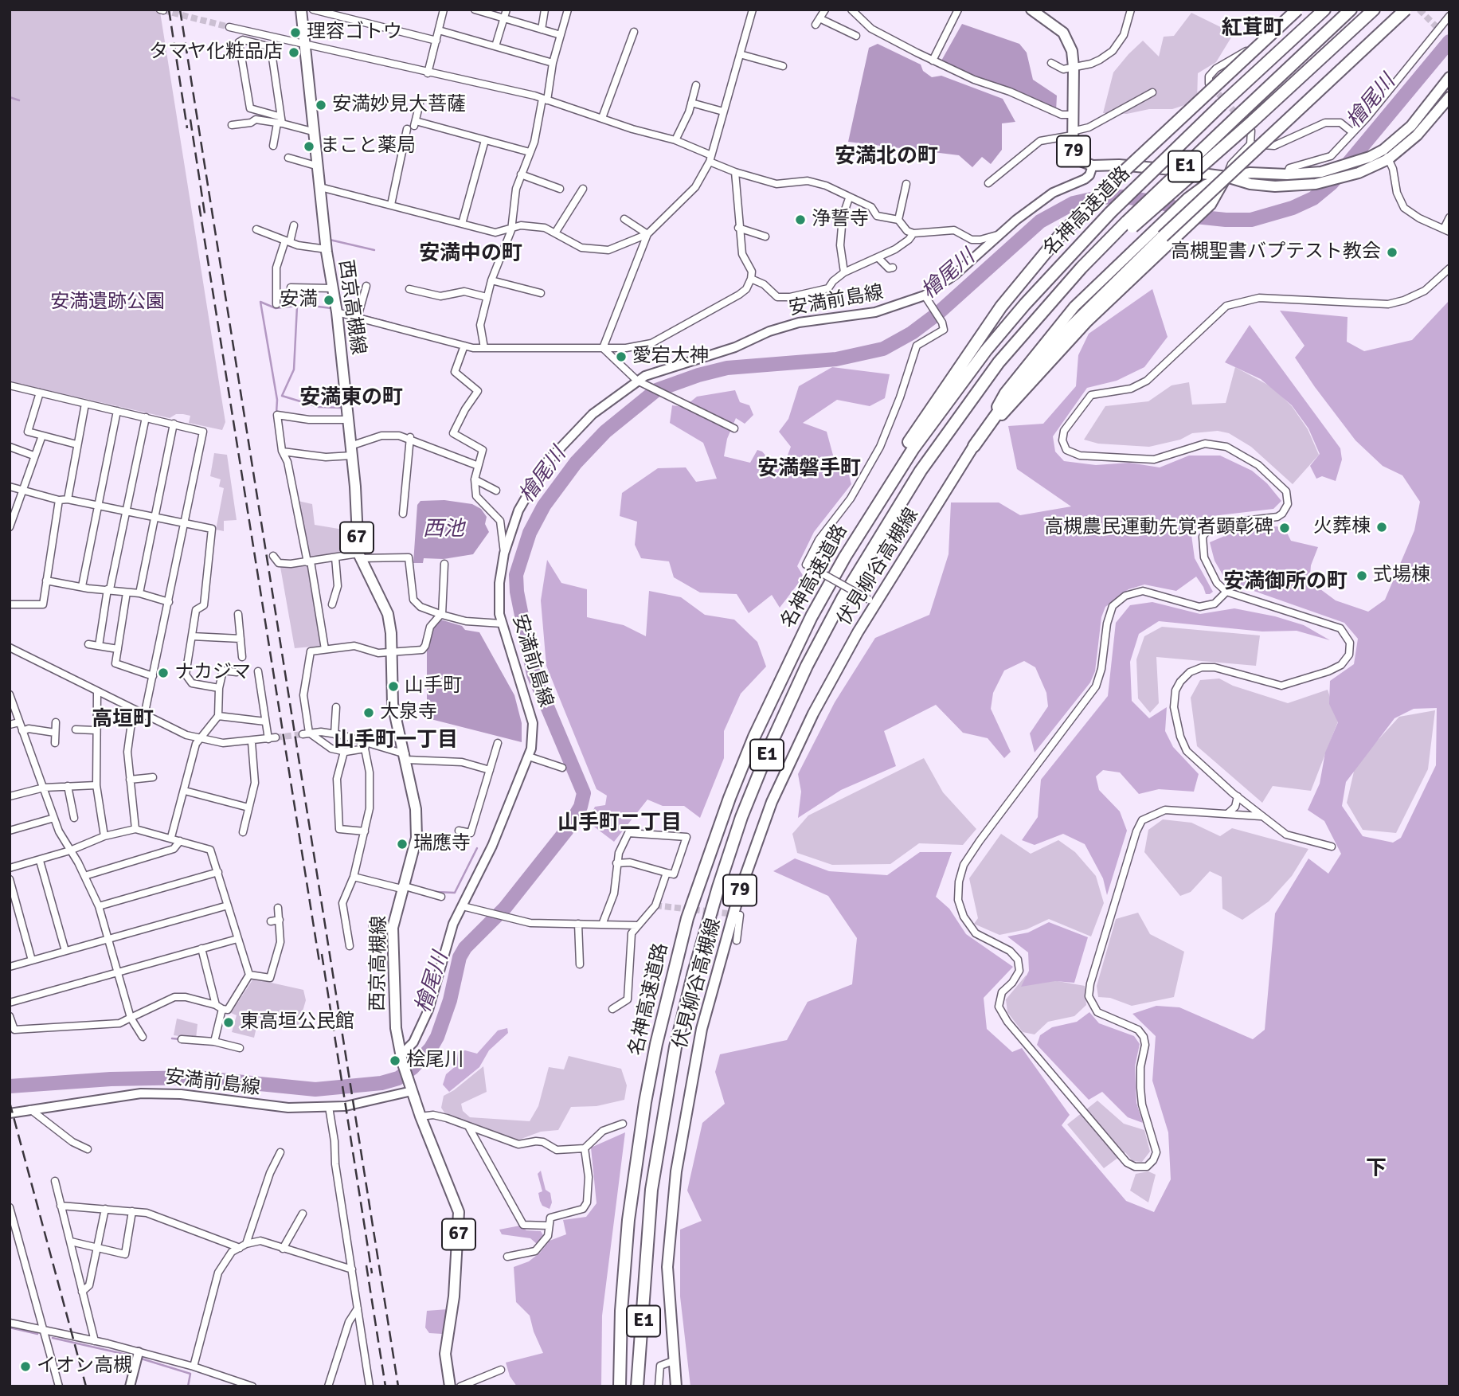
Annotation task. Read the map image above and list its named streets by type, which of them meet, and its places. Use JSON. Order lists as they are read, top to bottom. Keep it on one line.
{"streets":{"highway":["E1","名神高速道路"],"main road":["79","安満前島線","西京高槻線","67","伏見柳谷高槻線"]},"crossings":[["79","安満前島線"],["79","伏見柳谷高槻線"],["安満前島線","西京高槻線"],["安満前島線","伏見柳谷高槻線"]],"districts":["紅茸町","安満北の町","安満中の町","安満東の町","安満磐手町","安満御所の町","高垣町","山手町一丁目","山手町二丁目","下"],"water":["檜尾川","西池"],"parks":["安満遺跡公園"],"places":["理容ゴトウ","タマヤ化粧品店","安満妙見大菩薩","まこと薬局","浄誓寺","高槻聖書バプテスト教会","安満","愛宕大神","火葬棟","高槻農民運動先覚者顕彰碑","式場棟","ナカジマ","山手町","大泉寺","瑞應寺","東高垣公民館","桧尾川","イオン高槻"]}
